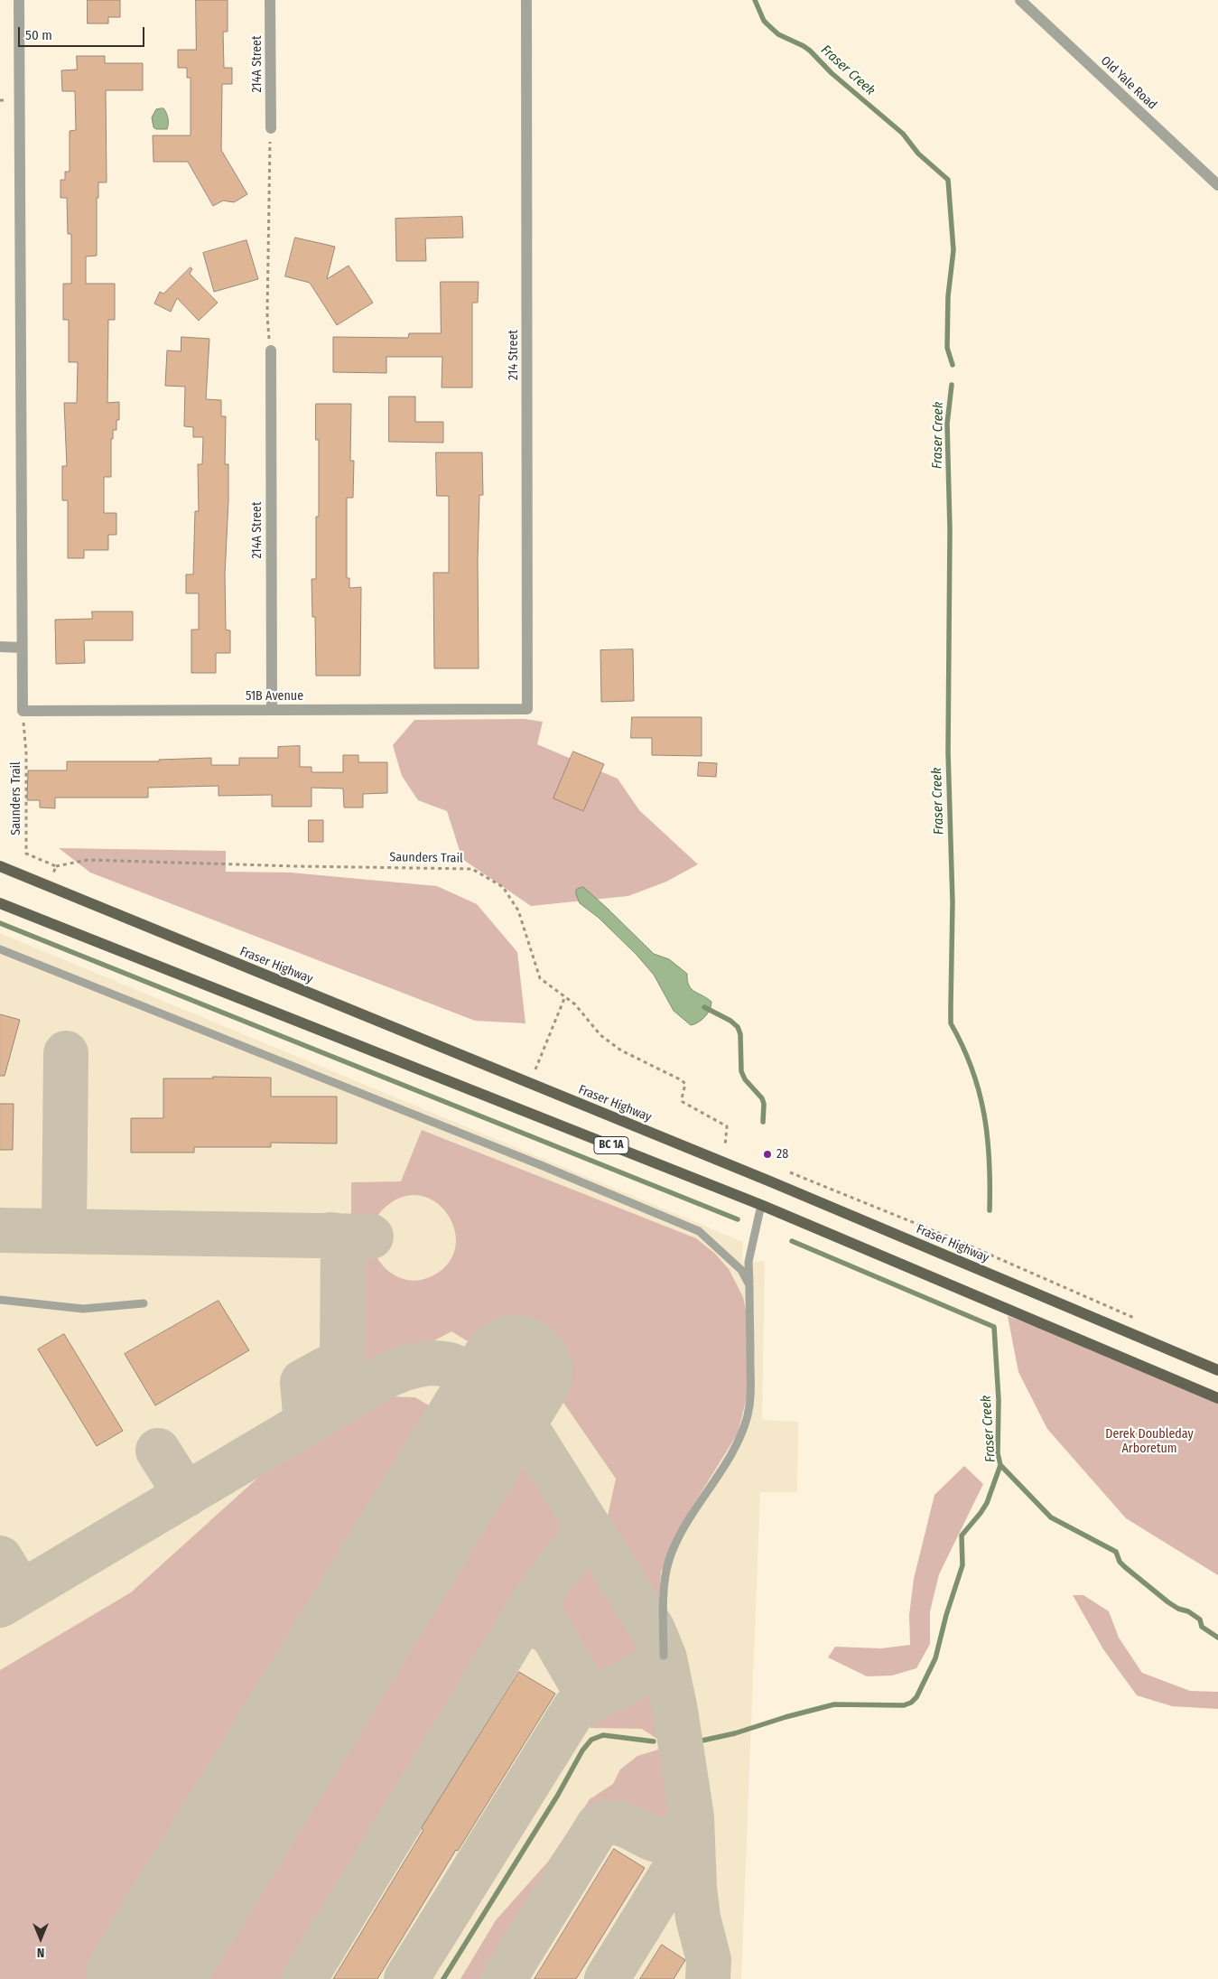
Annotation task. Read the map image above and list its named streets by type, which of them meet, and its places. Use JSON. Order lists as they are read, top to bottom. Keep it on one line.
{"streets":{"main road":["Fraser Highway","BC 1A"],"street":["214A Street","Old Yale Road","214 Street","51B Avenue"],"path":["Saunders Trail"]},"crossings":[["214A Street","51B Avenue"],["214 Street","51B Avenue"],["51B Avenue","Saunders Trail"]],"water":["Fraser Creek"],"parks":["Derek Doubleday Arboretum"],"places":["28"],"scale_bar":"50 m","north":"bottom"}
